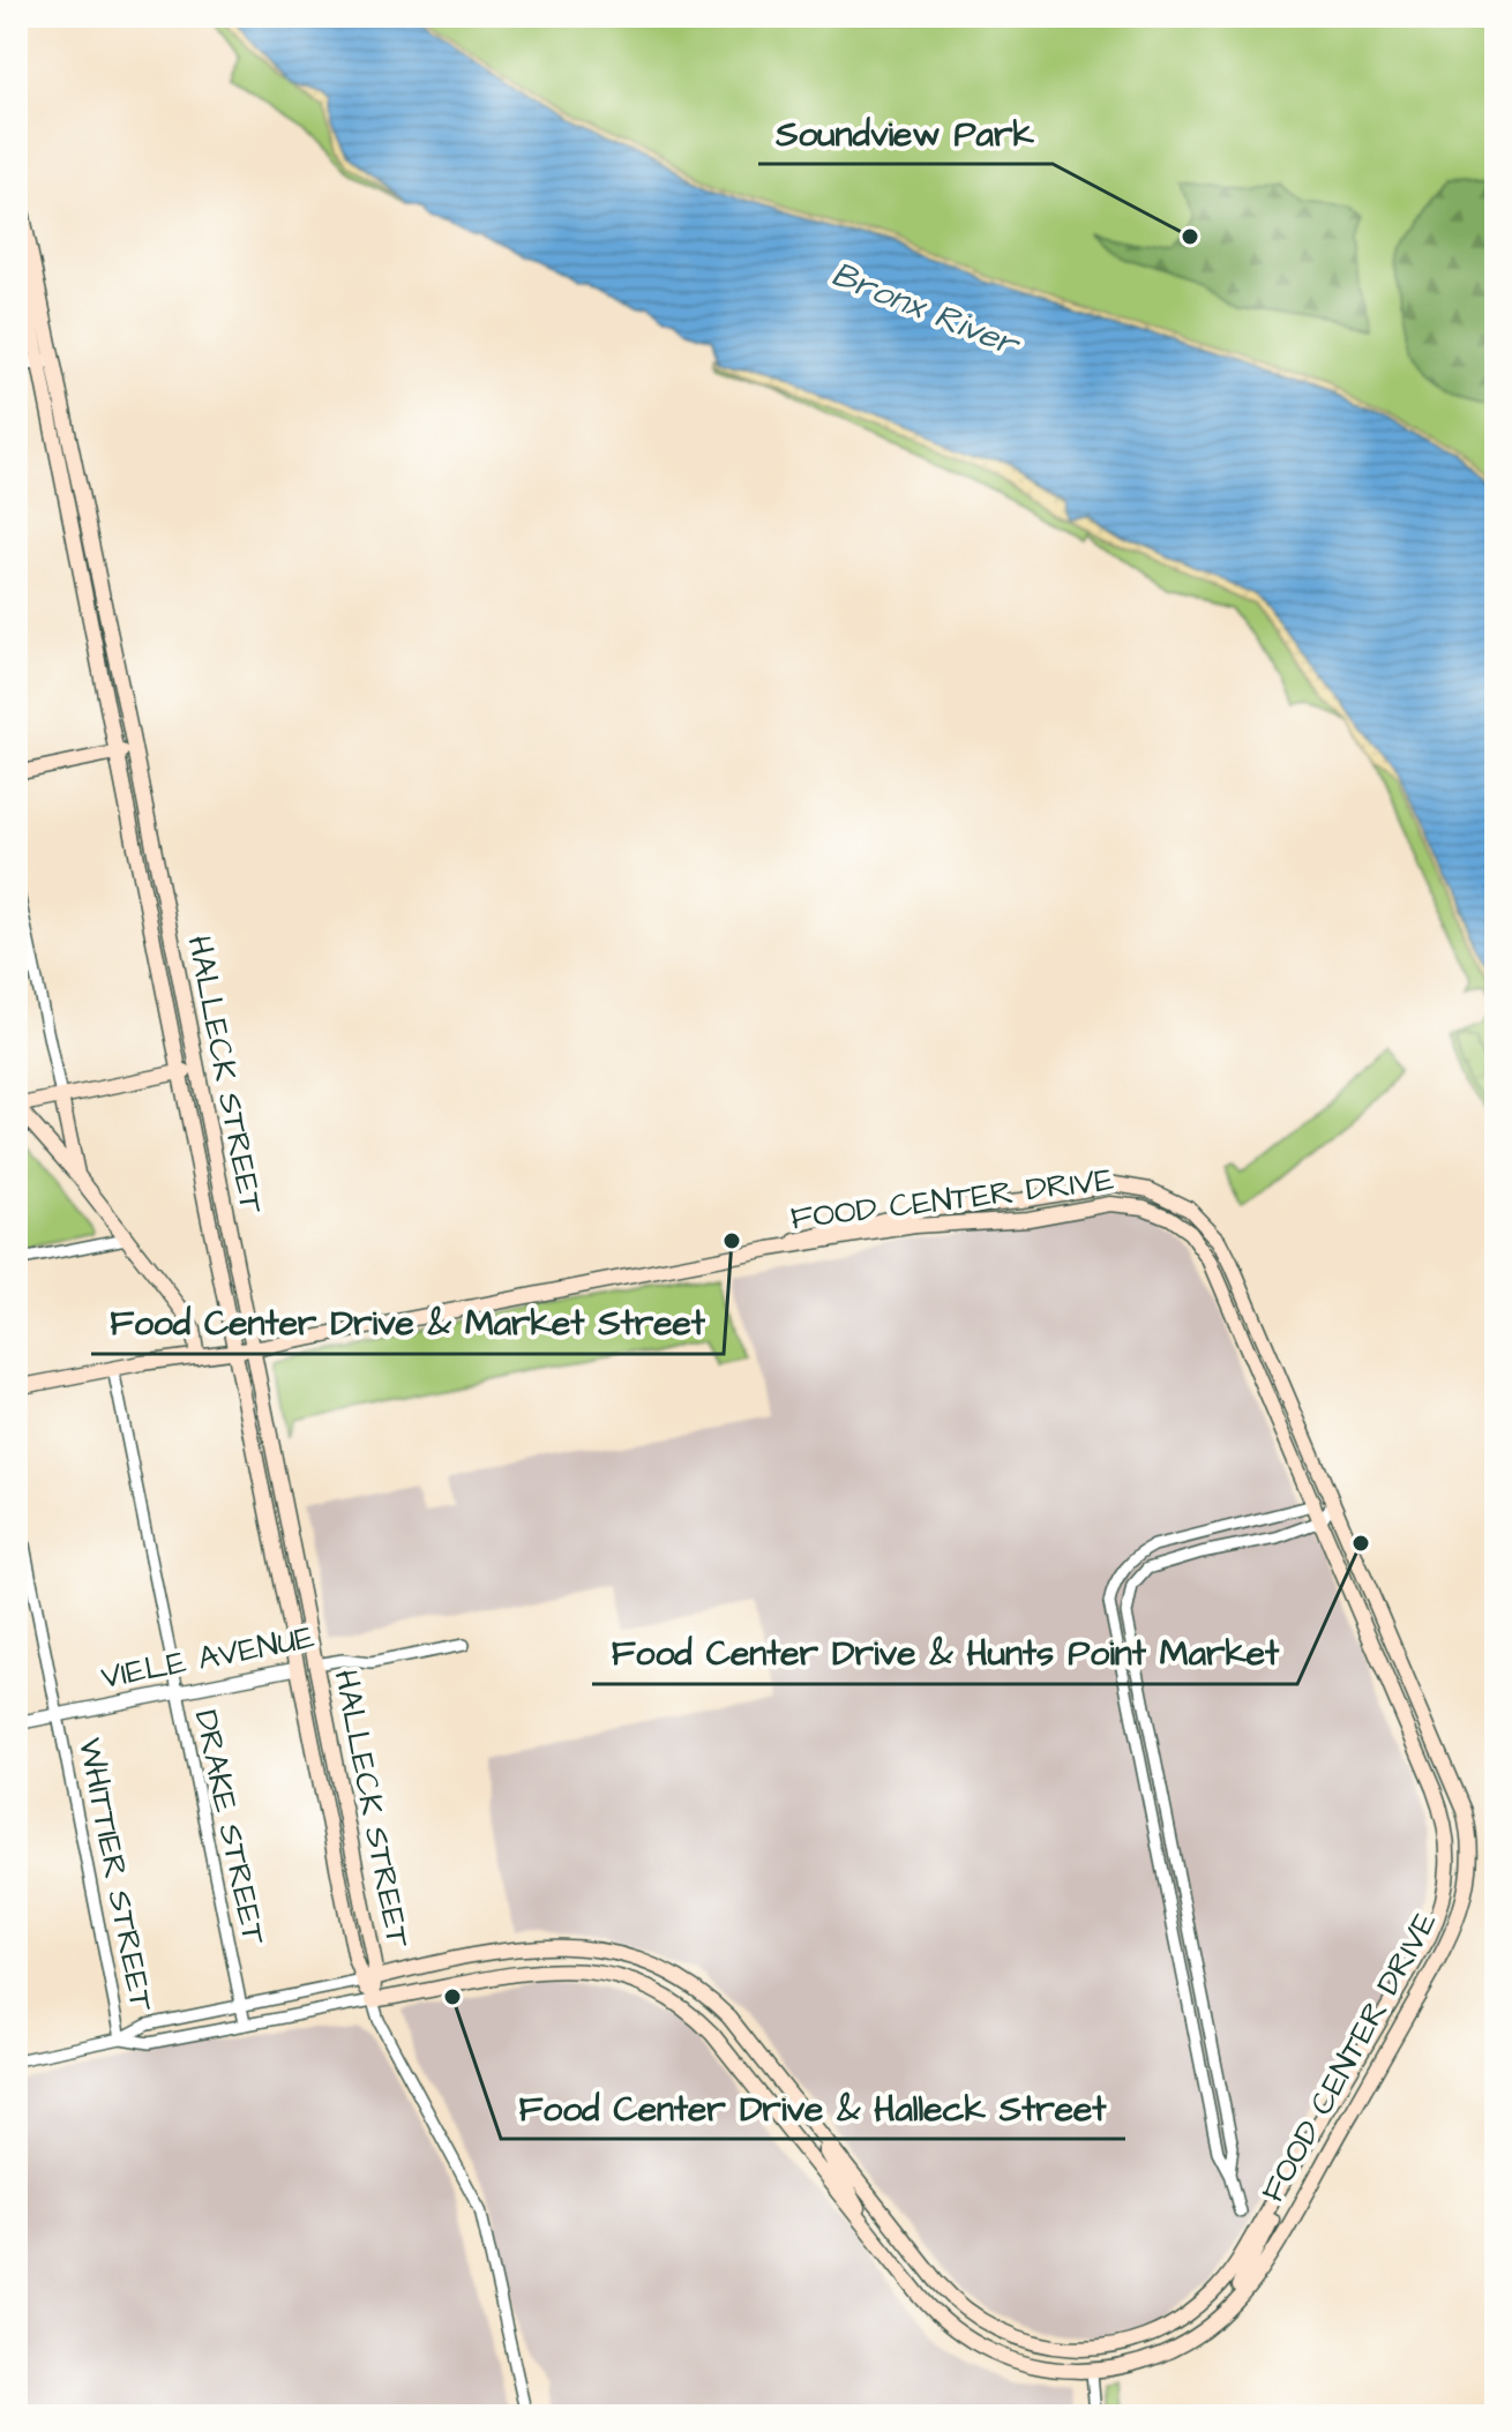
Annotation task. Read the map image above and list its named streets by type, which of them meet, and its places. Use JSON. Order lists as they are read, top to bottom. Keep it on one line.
{"streets":{"main road":["HALLECK STREET","FOOD CENTER DRIVE","VIELE AVENUE"],"street":["DRAKE STREET","WHITTIER STREET"]},"crossings":[["HALLECK STREET","FOOD CENTER DRIVE"],["HALLECK STREET","VIELE AVENUE"],["FOOD CENTER DRIVE","DRAKE STREET"],["VIELE AVENUE","DRAKE STREET"],["VIELE AVENUE","WHITTIER STREET"]],"water":["Bronx River"],"places":["Soundview Park","Food Center Drive & Market Street","Food Center Drive & Hunts Point Market","Food Center Drive & Halleck Street"]}
